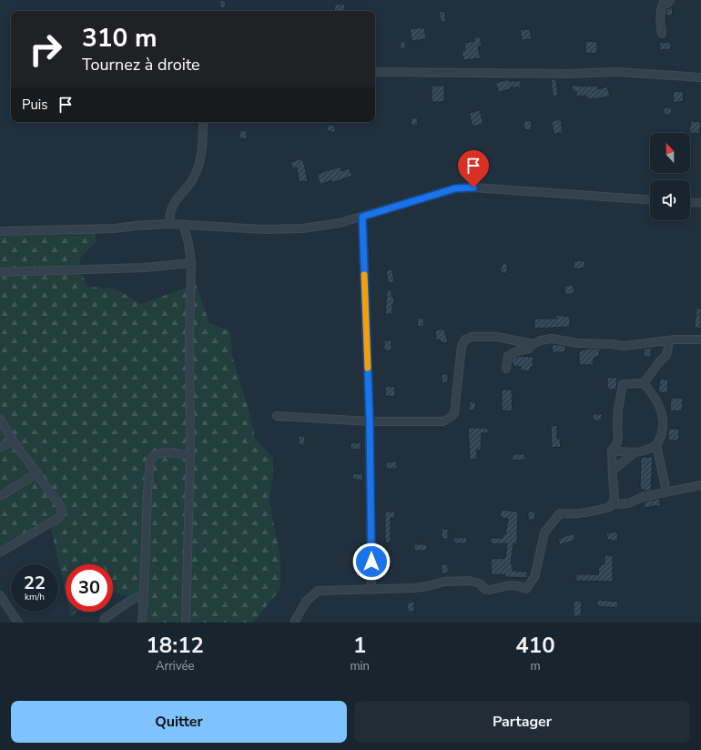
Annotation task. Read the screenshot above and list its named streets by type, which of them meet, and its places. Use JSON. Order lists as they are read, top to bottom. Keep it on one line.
{"north":"top","page":{"turn":["310 m","Tournez à droite"],"then":"Puis","speed":"22 km/h","limit":"30","eta":["18:12","Arrivée","1","min","410","m"],"buttons":["Quitter","Partager"]}}
